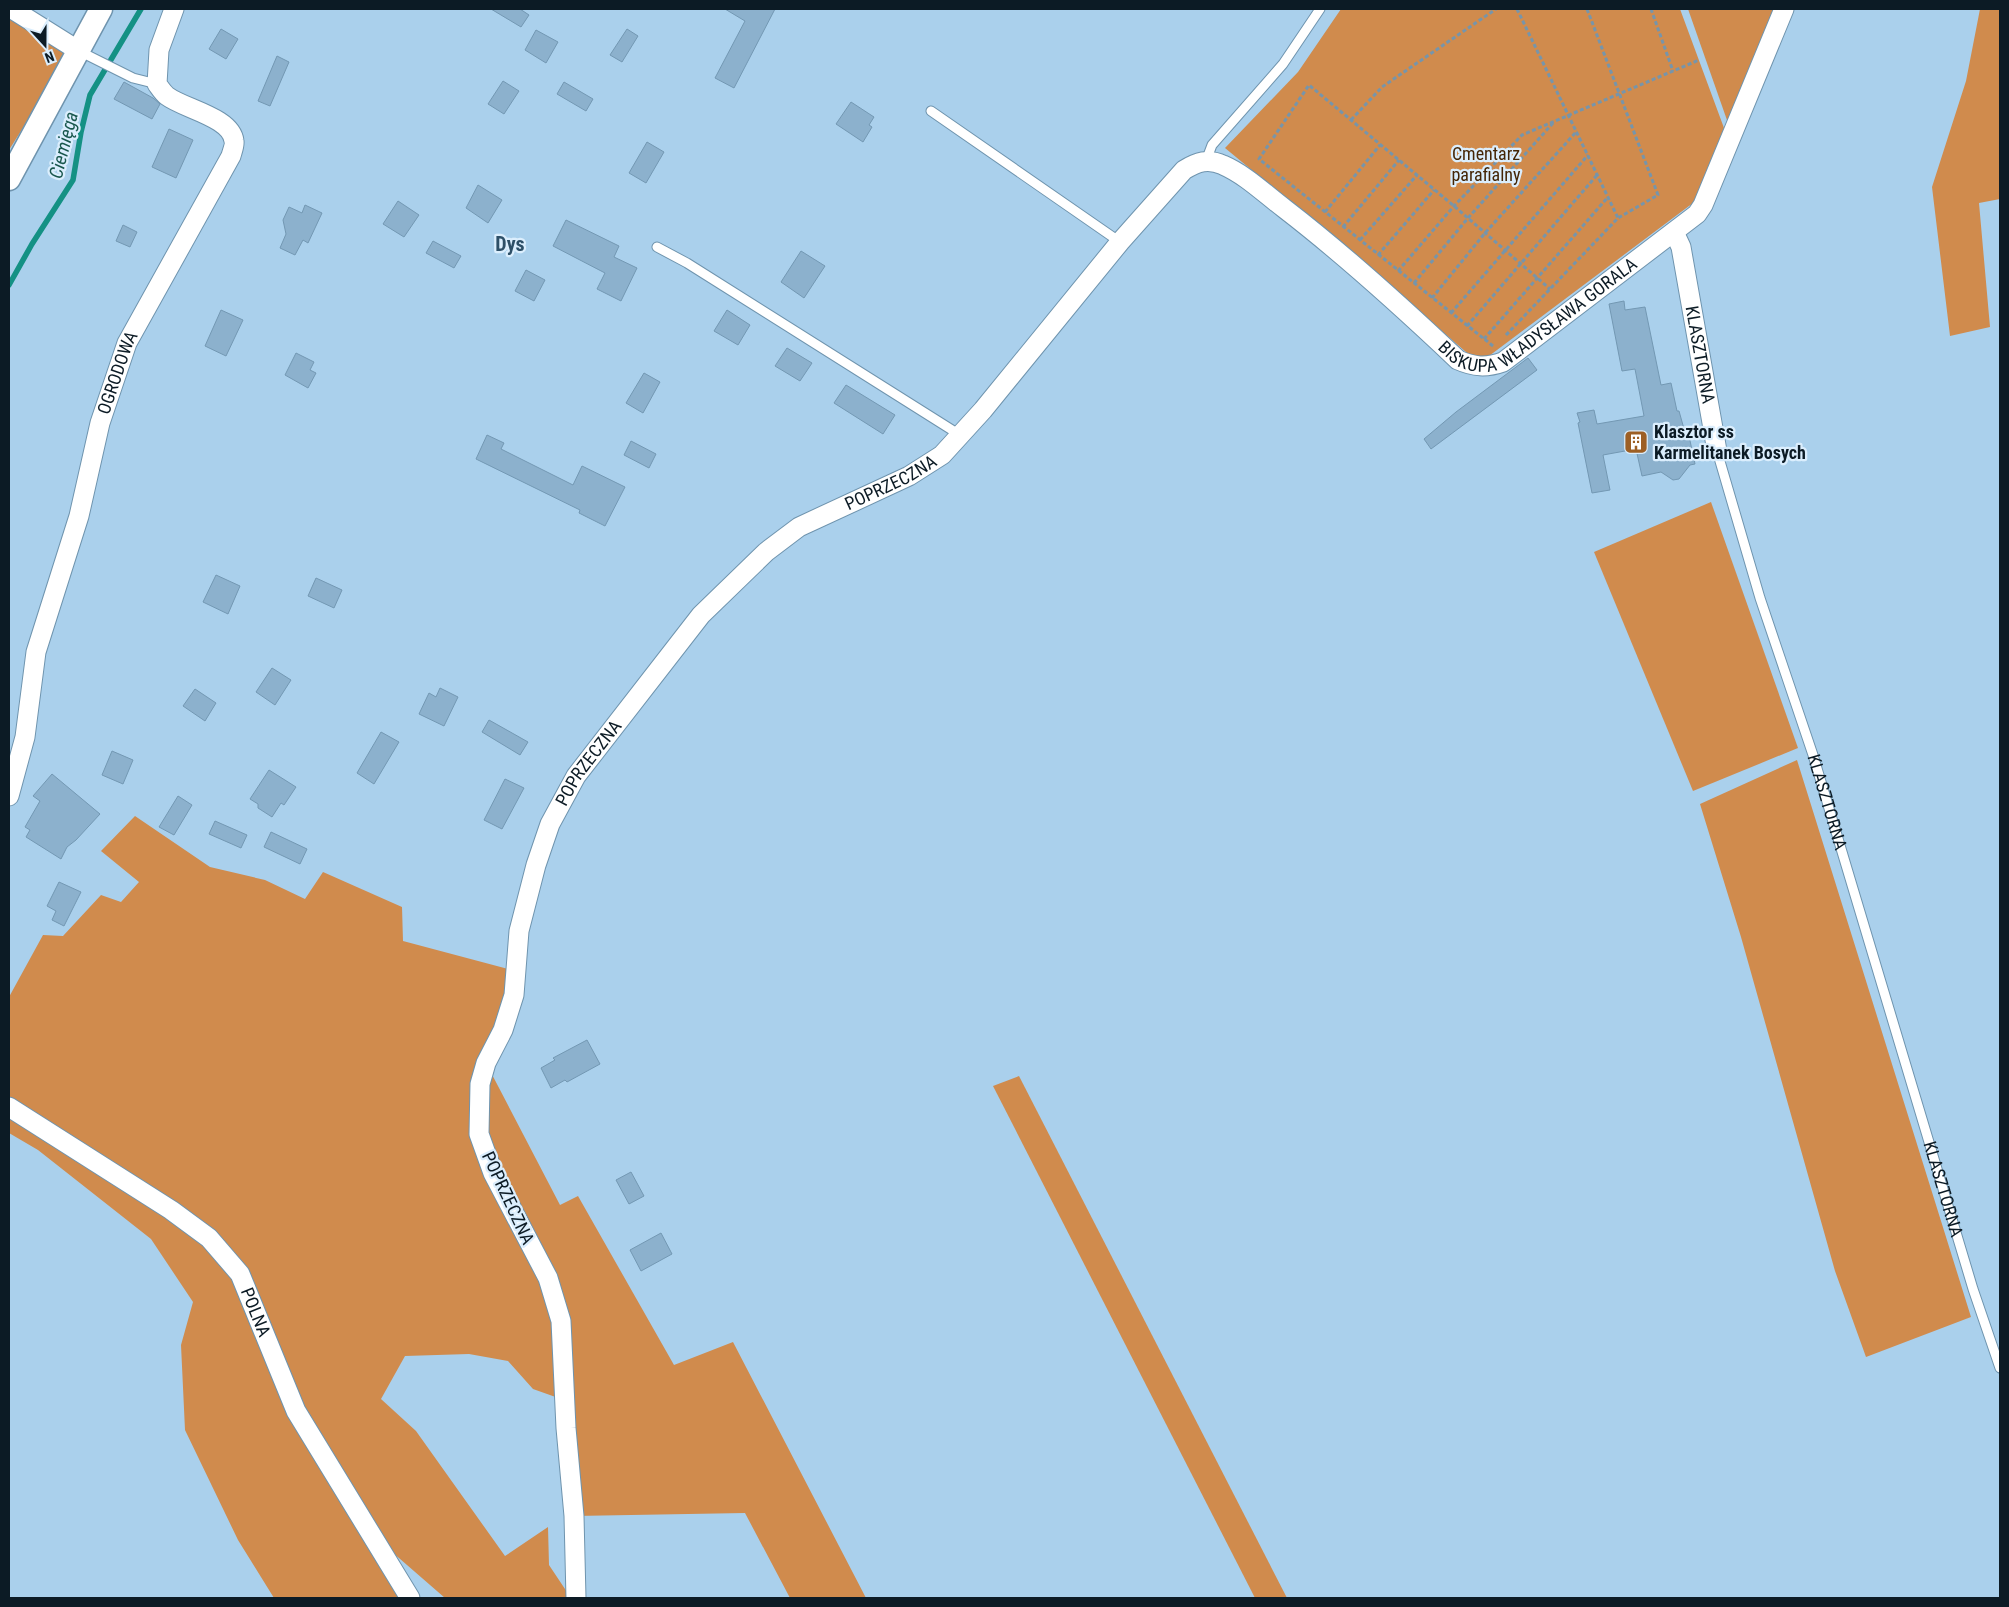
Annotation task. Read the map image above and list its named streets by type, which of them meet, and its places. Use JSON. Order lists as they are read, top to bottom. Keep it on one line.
{"streets":{"street":["BISKUPA WŁADYSŁAWA GORALA","KLASZTORNA","OGRODOWA","POPRZECZNA","POLNA"]},"crossings":[["BISKUPA WŁADYSŁAWA GORALA","KLASZTORNA"],["BISKUPA WŁADYSŁAWA GORALA","POPRZECZNA"]],"districts":["Dys"],"water":["Ciemięga"],"parks":["Cmentarz parafialny"],"places":{"building":["Klasztor ss Karmelitanek Bosych"]},"north":"bottom"}
